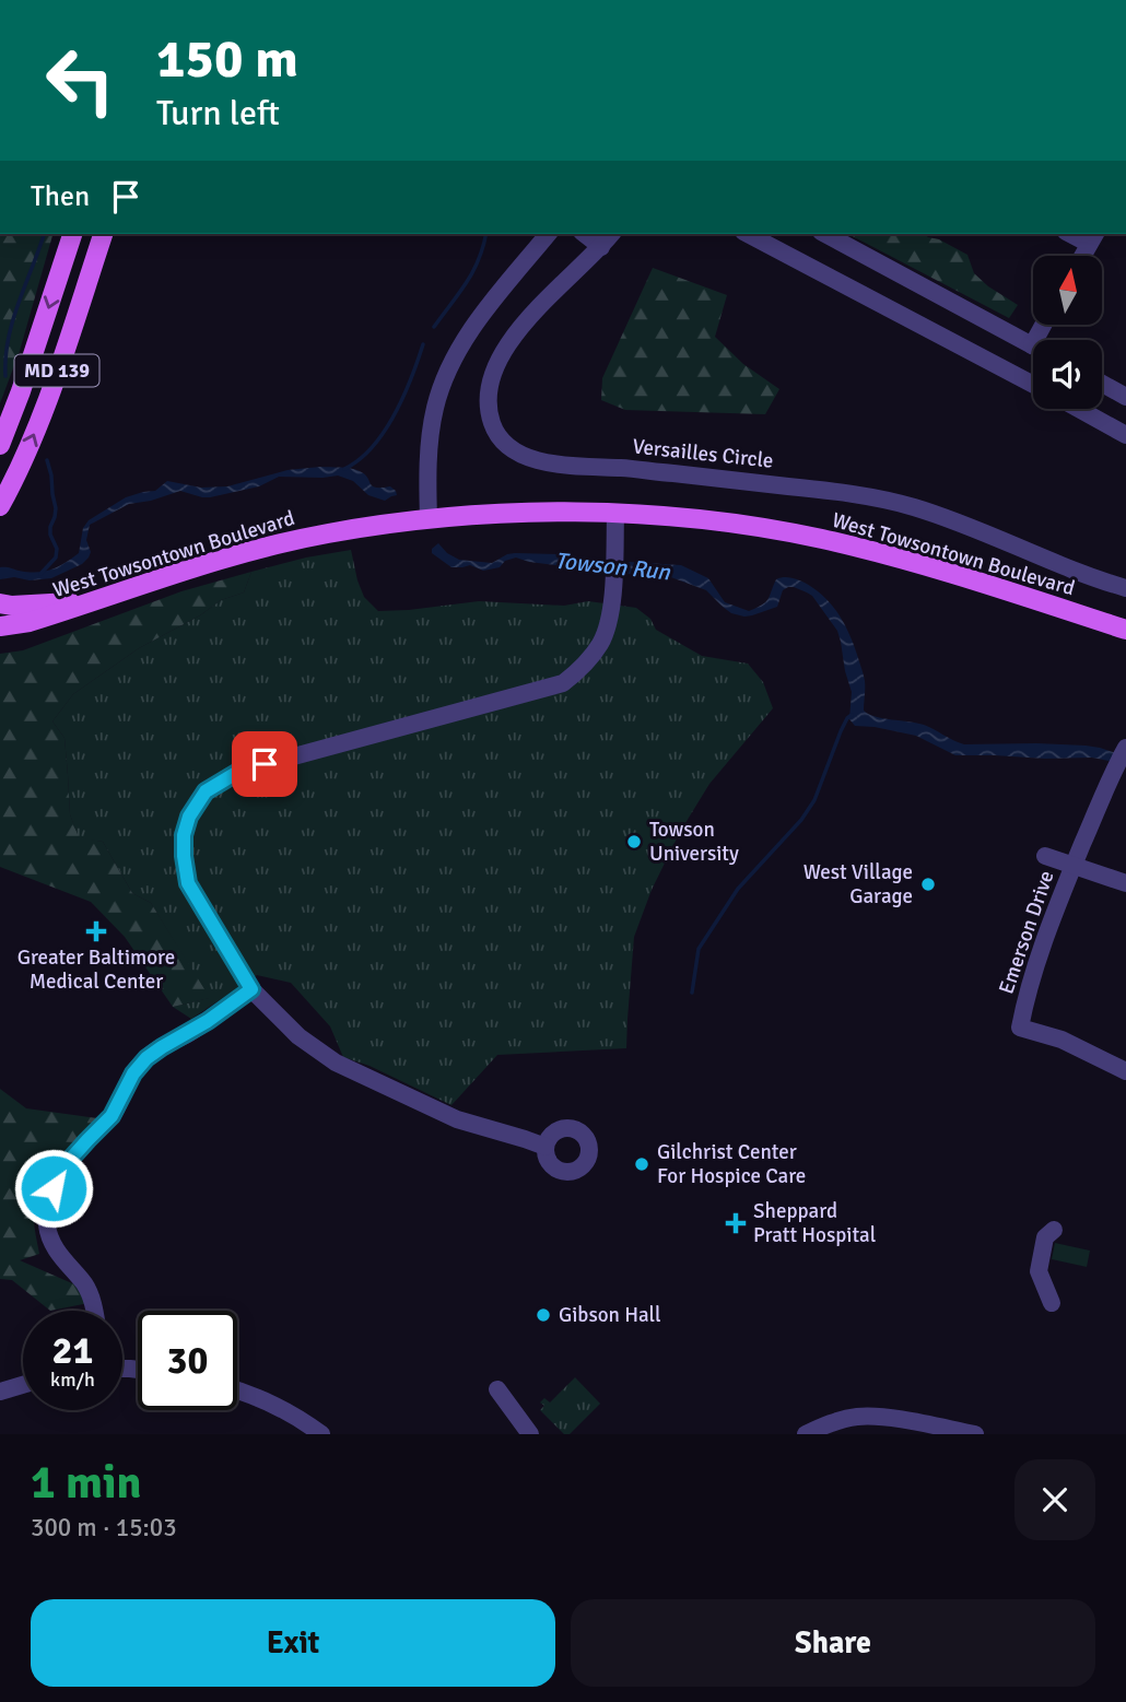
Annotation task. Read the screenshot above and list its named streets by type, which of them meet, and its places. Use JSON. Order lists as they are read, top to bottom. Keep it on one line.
{"streets":{"main road":["MD 139","West Towsontown Boulevard"],"street":["Versailles Circle","Emerson Drive"]},"water":["Towson Run"],"places":{"other":["Towson University","West Village Garage","Gilchrist Center For Hospice Care","Gibson Hall"],"health":["Greater Baltimore Medical Center","Sheppard Pratt Hospital"]},"north":"top","page":{"turn":["150 m","Turn left"],"then":"Then","speed":"21 km/h","limit":"30","heading":["1 min","300 m · 15:03"],"buttons":["Exit","Share"]}}
